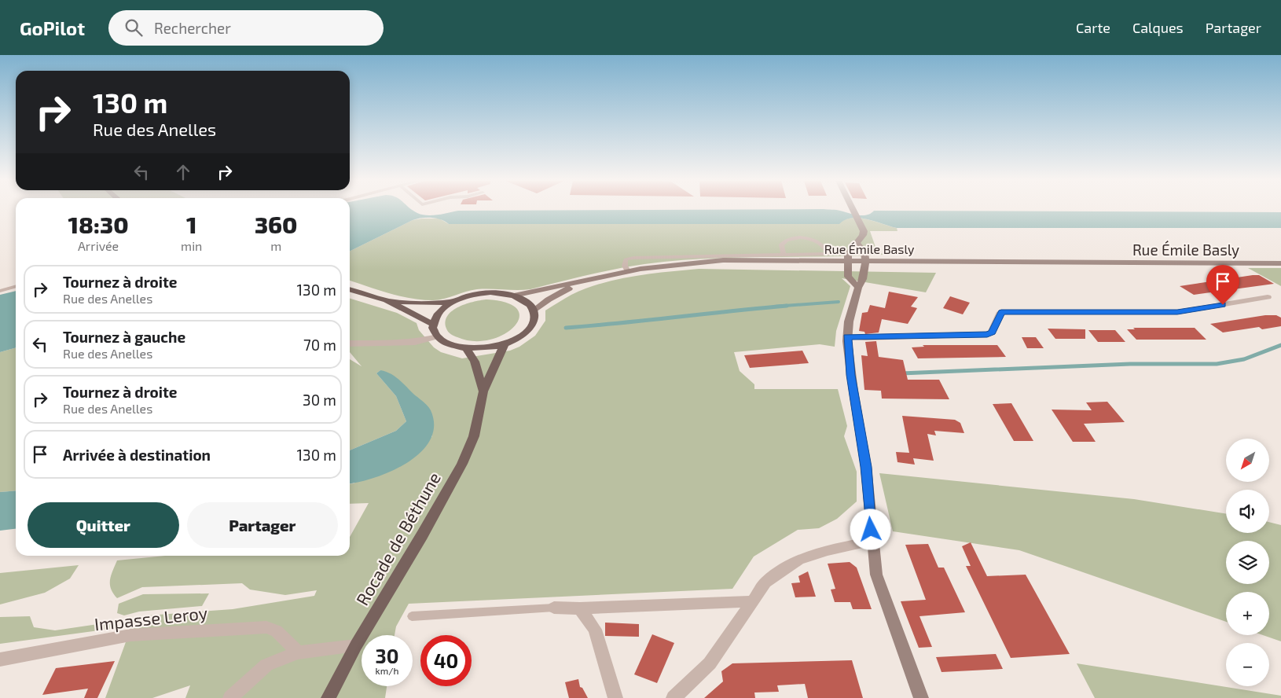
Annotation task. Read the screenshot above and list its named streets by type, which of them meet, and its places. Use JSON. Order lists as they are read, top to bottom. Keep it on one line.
{"streets":{"main road":["Rue Émile Basly","Rocade de Béthune"],"street":["Impasse Leroy"]},"north":"bottom left","page":{"header":"GoPilot","search":"Rechercher","nav":["Carte","Calques","Partager"],"turn":["130 m","Rue des Anelles"],"eta":["18:30","Arrivée","1","min","360","m"],"list":[{"name":"Tournez à droite","note":"Rue des Anelles","value":"130 m"},{"name":"Tournez à gauche","note":"Rue des Anelles","value":"70 m"},{"name":"Tournez à droite","note":"Rue des Anelles","value":"30 m"},{"name":"Arrivée à destination","value":"130 m"}],"map_buttons":["+","−"],"buttons":["Quitter","Partager"],"speed":"30 km/h","limit":"40"}}
